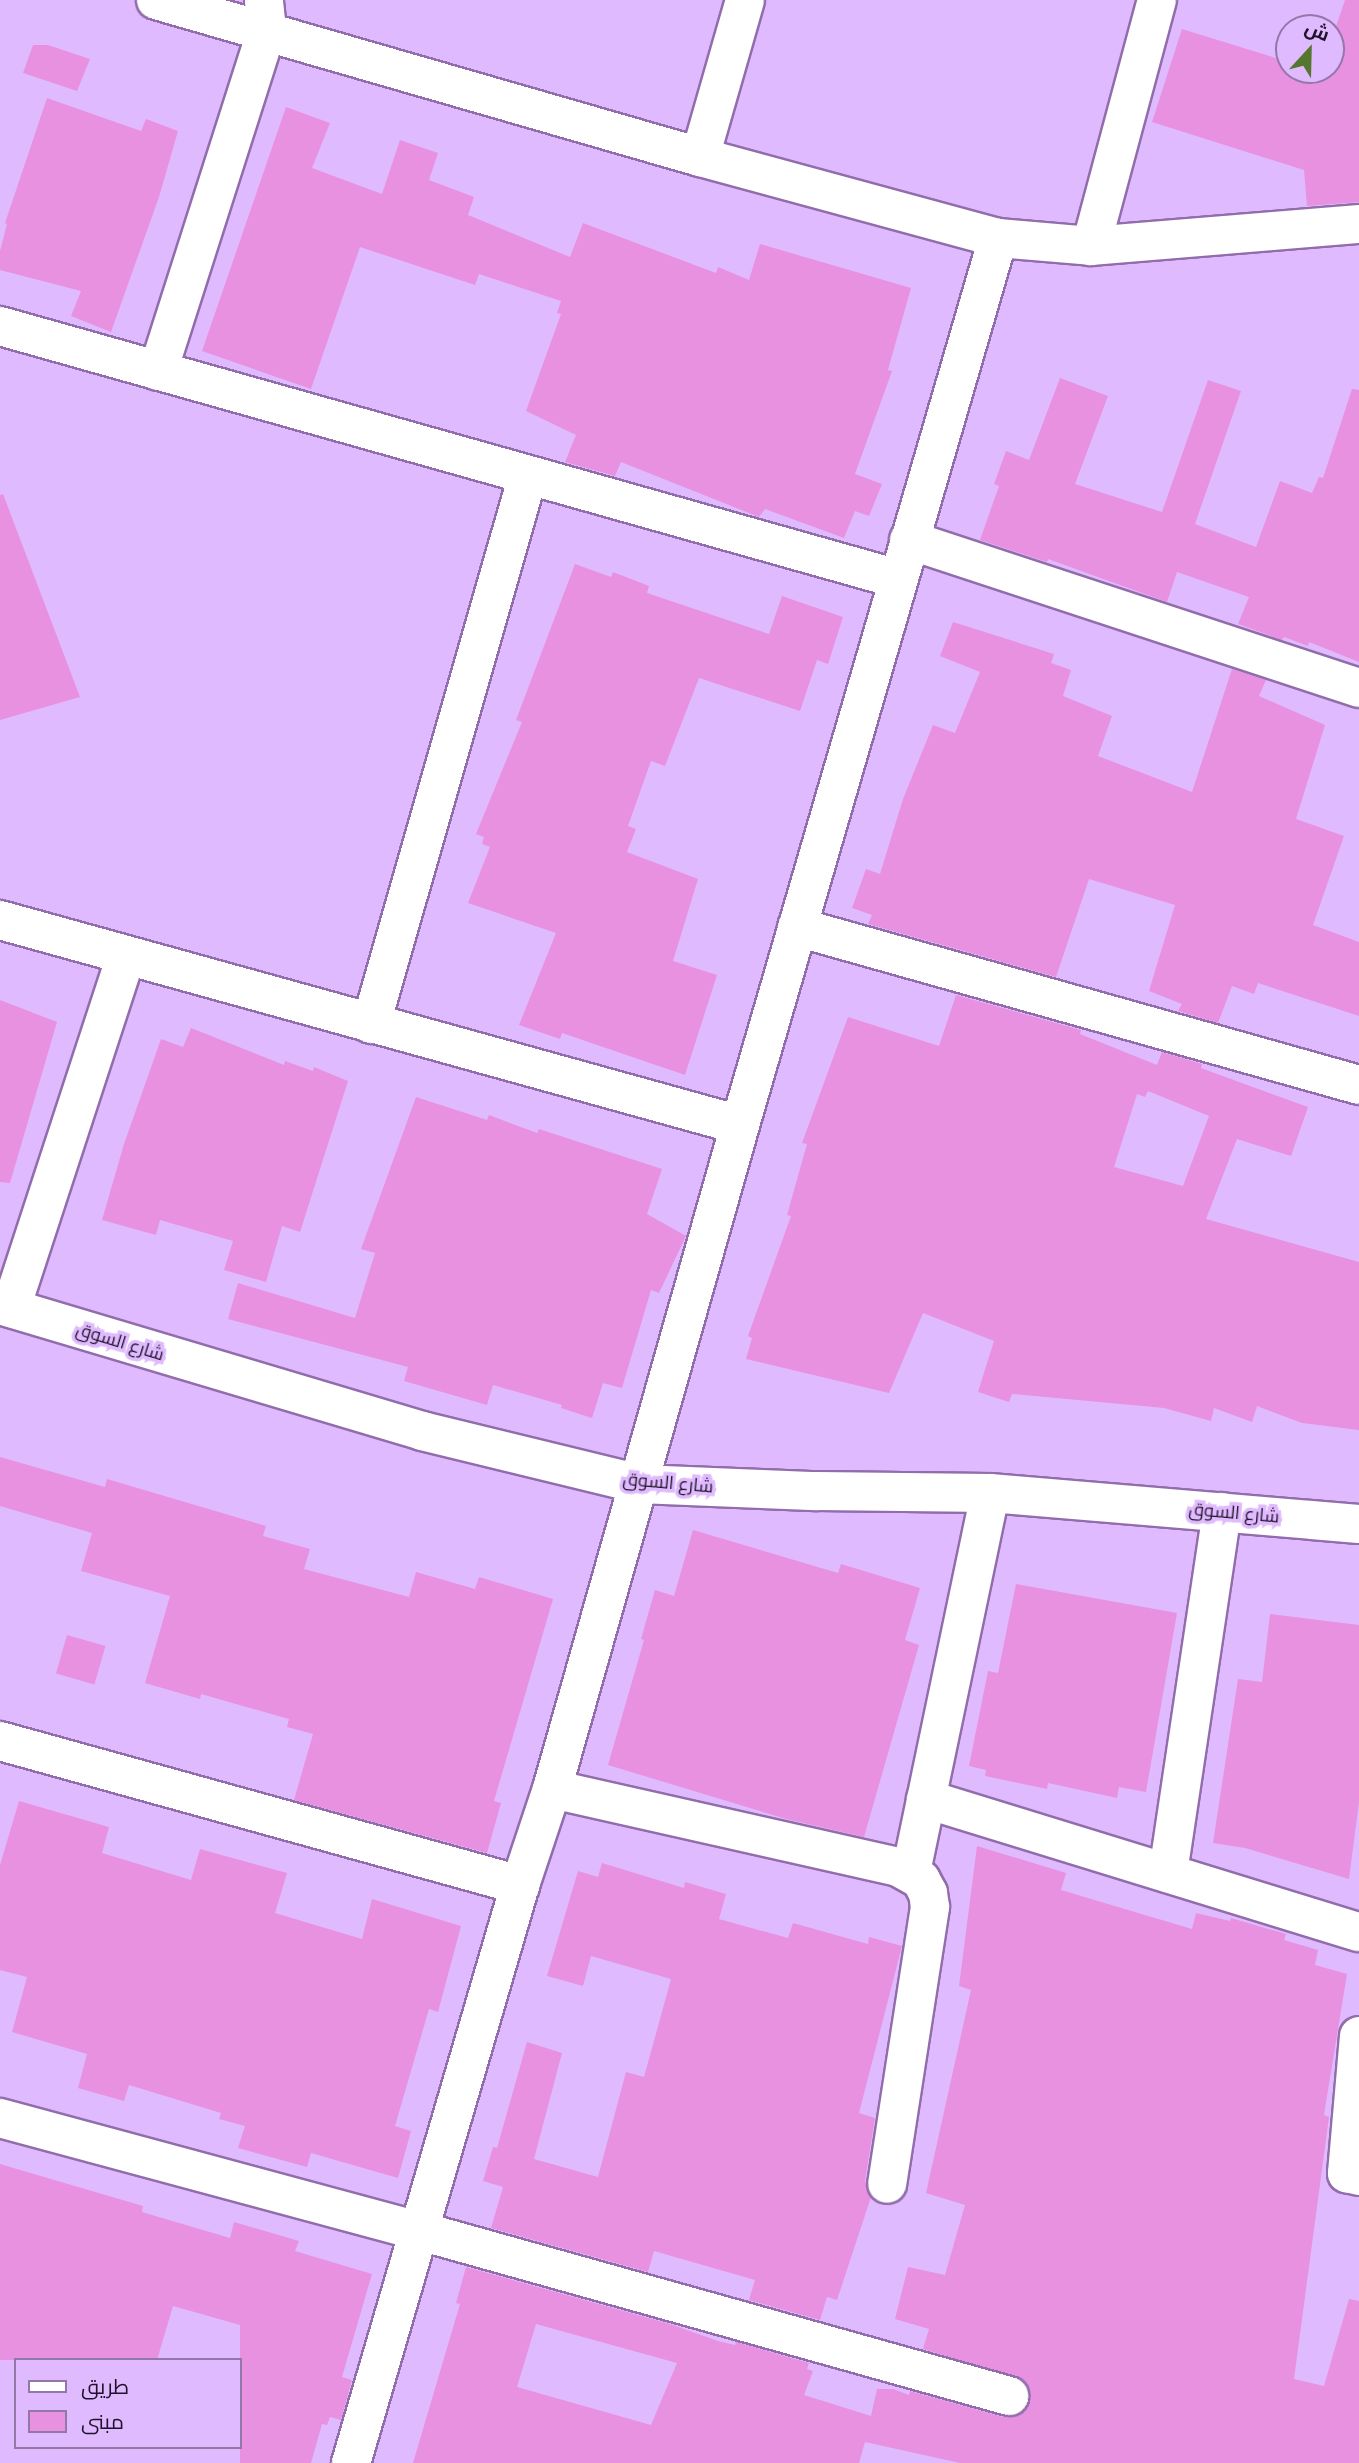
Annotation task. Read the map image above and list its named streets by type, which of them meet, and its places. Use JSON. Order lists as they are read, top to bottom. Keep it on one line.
{"streets":{"street":["شارع السوق"]},"legend":["طريق","مبنى"],"north":"top"}
